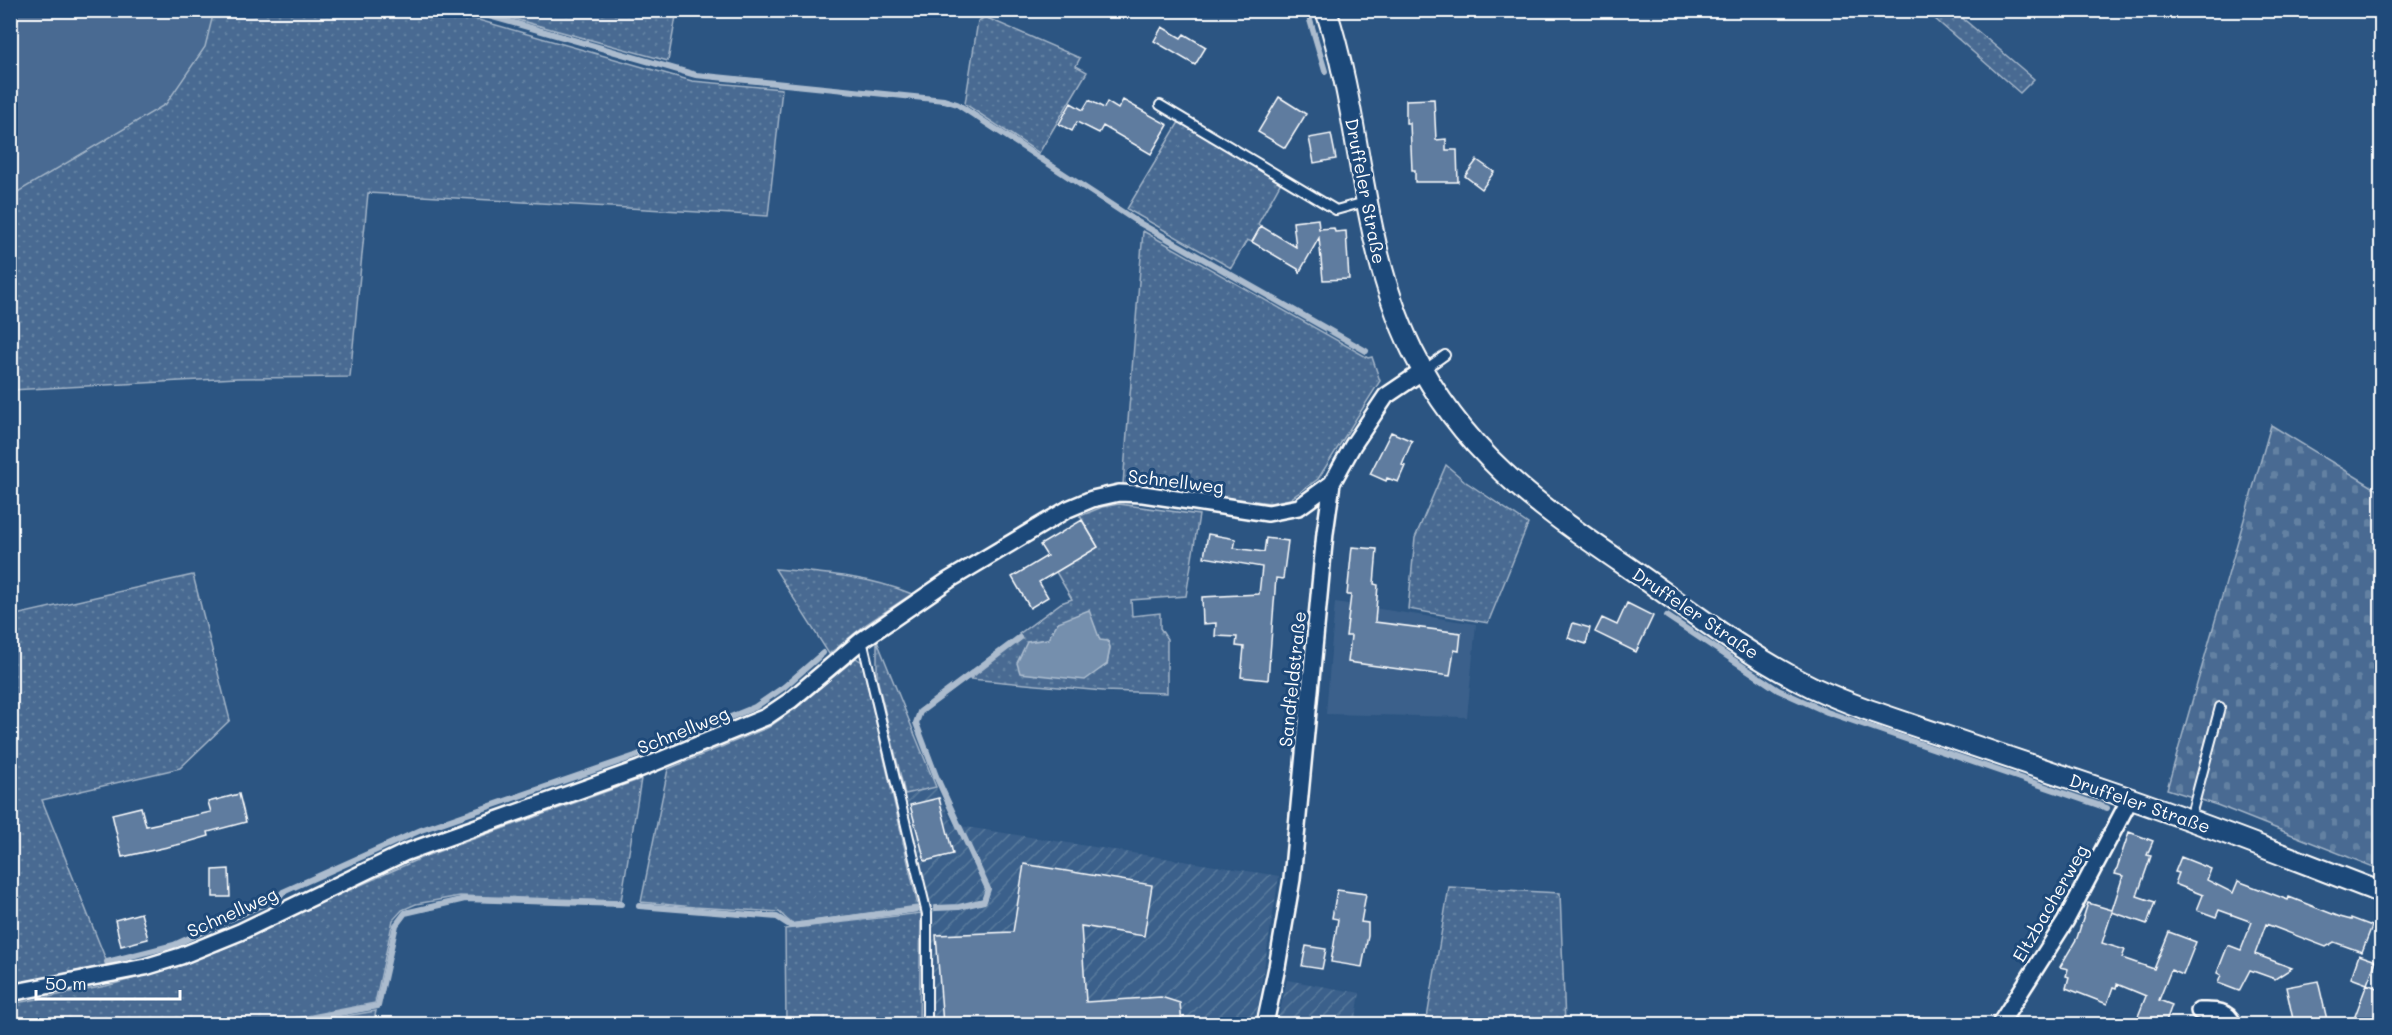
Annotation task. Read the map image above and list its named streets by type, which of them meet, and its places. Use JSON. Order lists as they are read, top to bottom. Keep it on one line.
{"streets":{"street":["Druffeler Straße","Schnellweg","Sandfeldstraße","Eltzbacherweg"]},"crossings":[["Druffeler Straße","Sandfeldstraße"],["Druffeler Straße","Eltzbacherweg"],["Schnellweg","Sandfeldstraße"]],"scale_bar":"50 m"}
